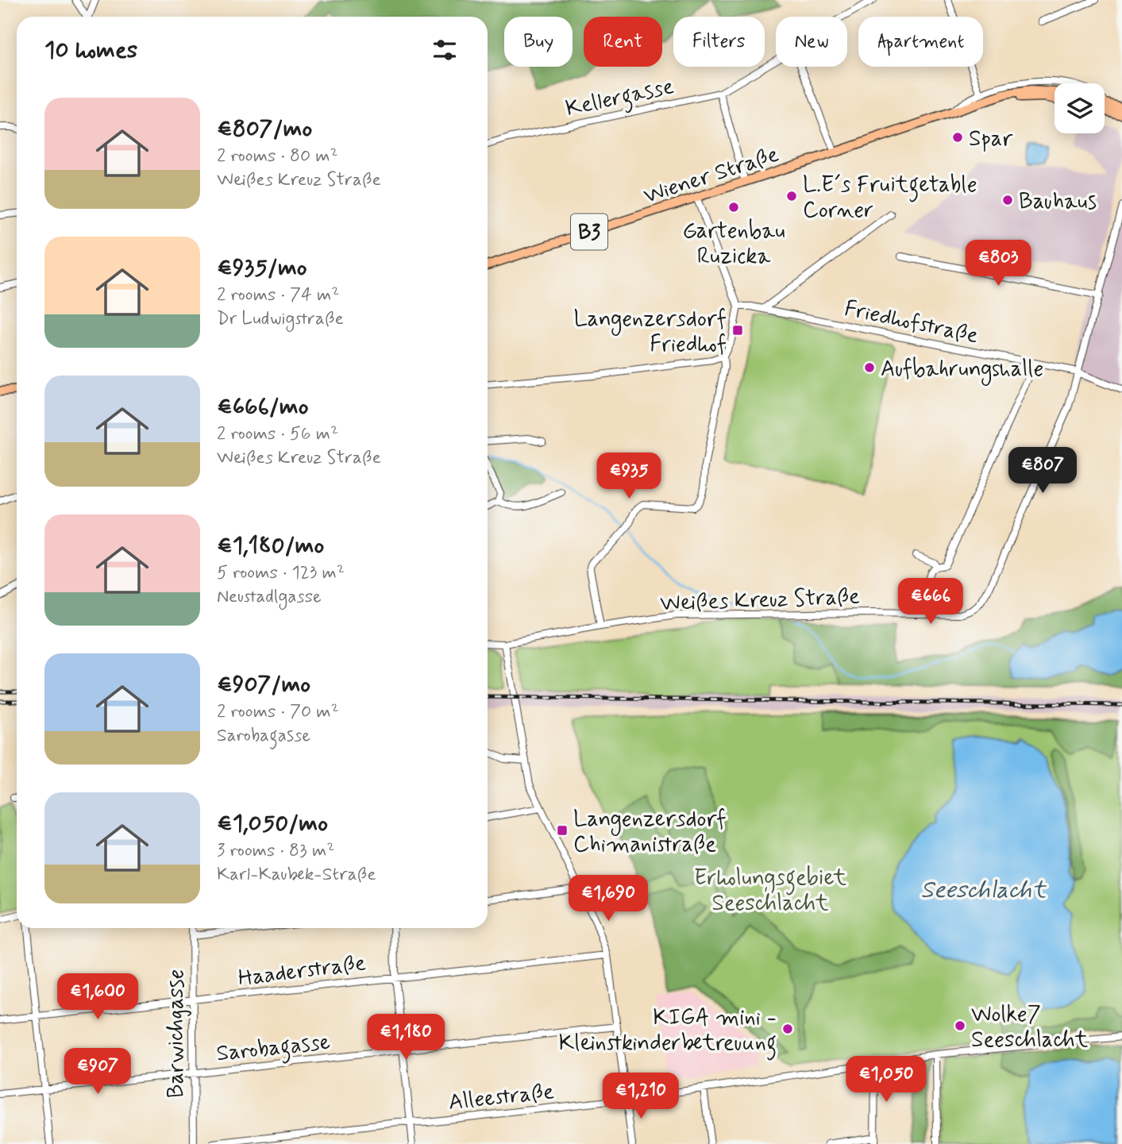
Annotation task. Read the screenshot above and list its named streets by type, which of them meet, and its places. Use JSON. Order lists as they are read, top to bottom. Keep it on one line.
{"streets":{"main road":["Wiener Straße","B3"],"street":["Kellergasse","Friedhofstraße","Weißes Kreuz Straße","Haaderstraße","Barwichgasse","Sarobagasse","Alleestraße"]},"crossings":[["Friedhofstraße","Weißes Kreuz Straße"],["Haaderstraße","Barwichgasse"],["Barwichgasse","Sarobagasse"]],"water":["Seeschlacht"],"parks":["Erholungsgebiet Seeschlacht"],"places":{"other":["Spar","L.E´s Fruitgetable Corner","Bauhaus","Gartenbau Ruzicka","Aufbahrungshalle","Wolke7 Seeschlacht","KIGA mini - Kleinstkinderbetreuung"],"transit":["Langenzersdorf Friedhof","Langenzersdorf Chimanistraße"]},"page":{"chip":["Buy","Rent","Filters","New","Apartment"],"heading":"10 homes","list":[{"name":"€807/mo","note":"2 rooms · 80 m² · Weißes Kreuz Straße"},{"name":"€935/mo","note":"2 rooms · 74 m² · Dr Ludwigstraße"},{"name":"€666/mo","note":"2 rooms · 56 m² · Weißes Kreuz Straße"},{"name":"€1,180/mo","note":"5 rooms · 123 m² · Neustadlgasse"},{"name":"€907/mo","note":"2 rooms · 70 m² · Sarobagasse"},{"name":"€1,050/mo","note":"3 rooms · 83 m² · Karl-Kaubek-Straße"}],"price":["€803","€807","€935","€666","€1,690","€1,600","€1,180","€907","€1,050","€1,210"]}}
